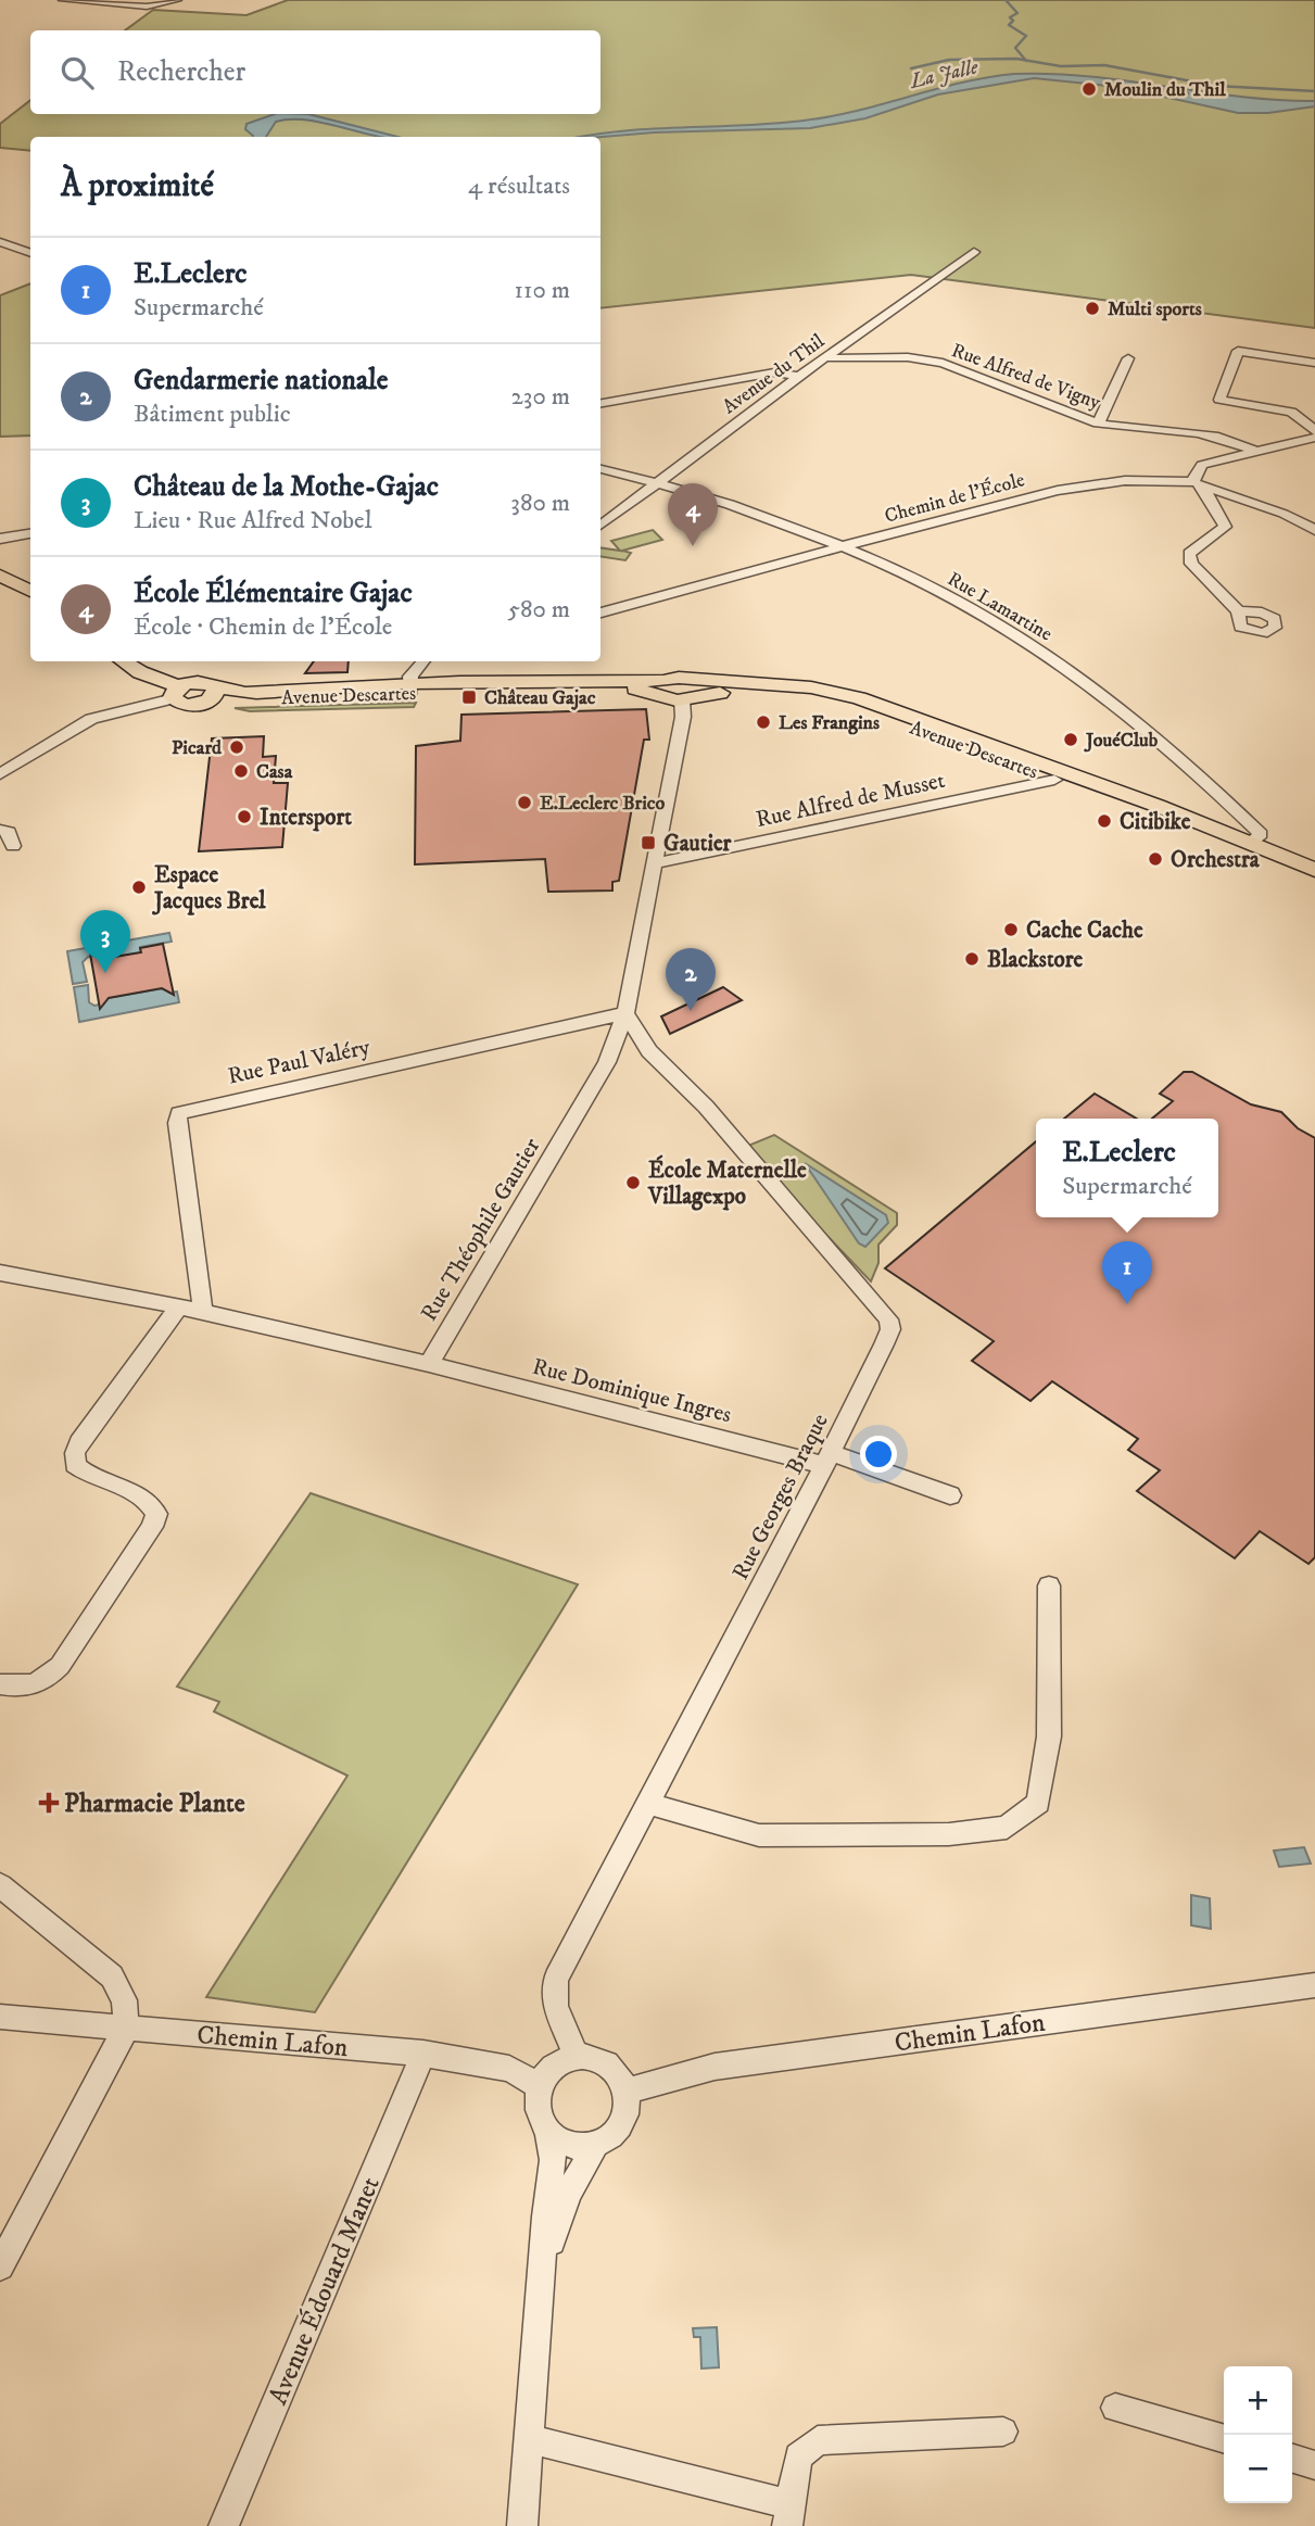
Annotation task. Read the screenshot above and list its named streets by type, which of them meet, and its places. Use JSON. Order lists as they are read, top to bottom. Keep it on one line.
{"streets":{"main road":["Avenue Descartes"],"street":["Avenue du Thil","Rue Alfred de Vigny","Chemin de l'École","Rue Lamartine","Rue Alfred de Musset","Rue Paul Valéry","Rue Théophile Gautier","Rue Dominique Ingres","Rue Georges Braque","Chemin Lafon","Avenue Édouard Manet"]},"crossings":[["Avenue du Thil","Rue Alfred de Vigny"],["Avenue du Thil","Rue Lamartine"],["Chemin de l'École","Rue Lamartine"],["Rue Lamartine","Avenue Descartes"],["Avenue Descartes","Rue Alfred de Musset"],["Avenue Descartes","Rue Théophile Gautier"],["Rue Alfred de Musset","Rue Théophile Gautier"],["Rue Paul Valéry","Rue Théophile Gautier"],["Rue Paul Valéry","Rue Georges Braque"],["Rue Théophile Gautier","Rue Dominique Ingres"],["Rue Théophile Gautier","Rue Georges Braque"],["Rue Dominique Ingres","Rue Georges Braque"],["Rue Georges Braque","Chemin Lafon"],["Chemin Lafon","Avenue Édouard Manet"]],"water":["La Jalle"],"places":{"other":["Moulin du Thil","Multi sports","Les Frangins","JouéClub","Picard","Casa","E.Leclerc Brico","Intersport","Citibike","Orchestra","Espace Jacques Brel","Cache Cache","Blackstore","École Maternelle Villagexpo"],"transit":["Château Gajac","Gautier"],"health":["Pharmacie Plante"]},"page":{"search":"Rechercher","heading":["À proximité","4 résultats"],"list":[{"mark":"1","name":"E.Leclerc","note":"Supermarché","value":"110 m"},{"mark":"2","name":"Gendarmerie nationale","note":"Bâtiment public","value":"230 m"},{"mark":"3","name":"Château de la Mothe-Gajac","note":"Lieu · Rue Alfred Nobel","value":"380 m"},{"mark":"4","name":"École Élémentaire Gajac","note":"École · Chemin de l'École","value":"580 m"}],"pins":["4","3","2","1"],"popup":["E.Leclerc","Supermarché"],"map_buttons":["+","−"]}}
